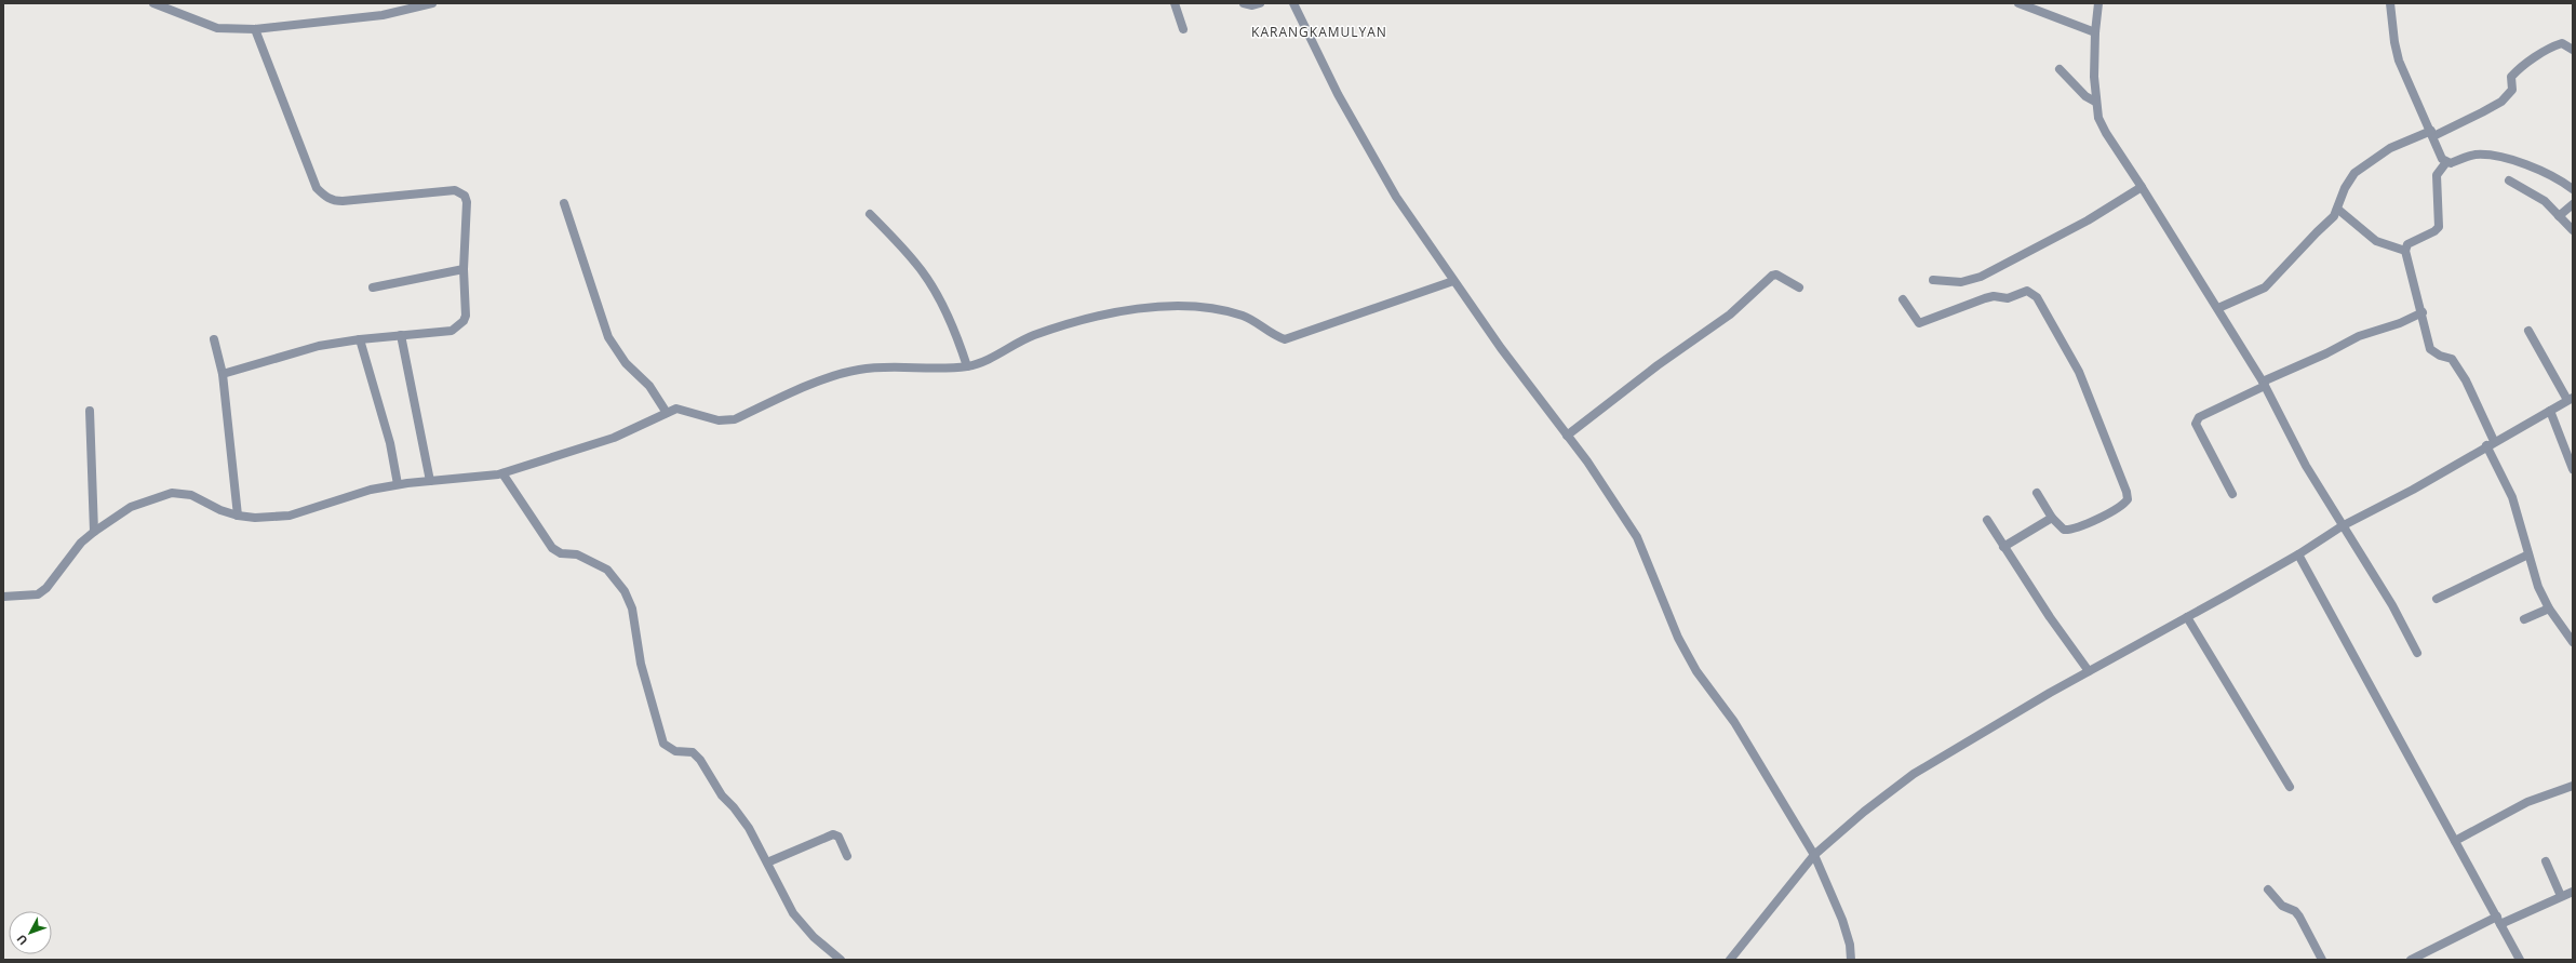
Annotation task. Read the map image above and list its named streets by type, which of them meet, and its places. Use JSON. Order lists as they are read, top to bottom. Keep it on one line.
{"districts":["KARANGKAMULYAN"],"north":"bottom left"}
